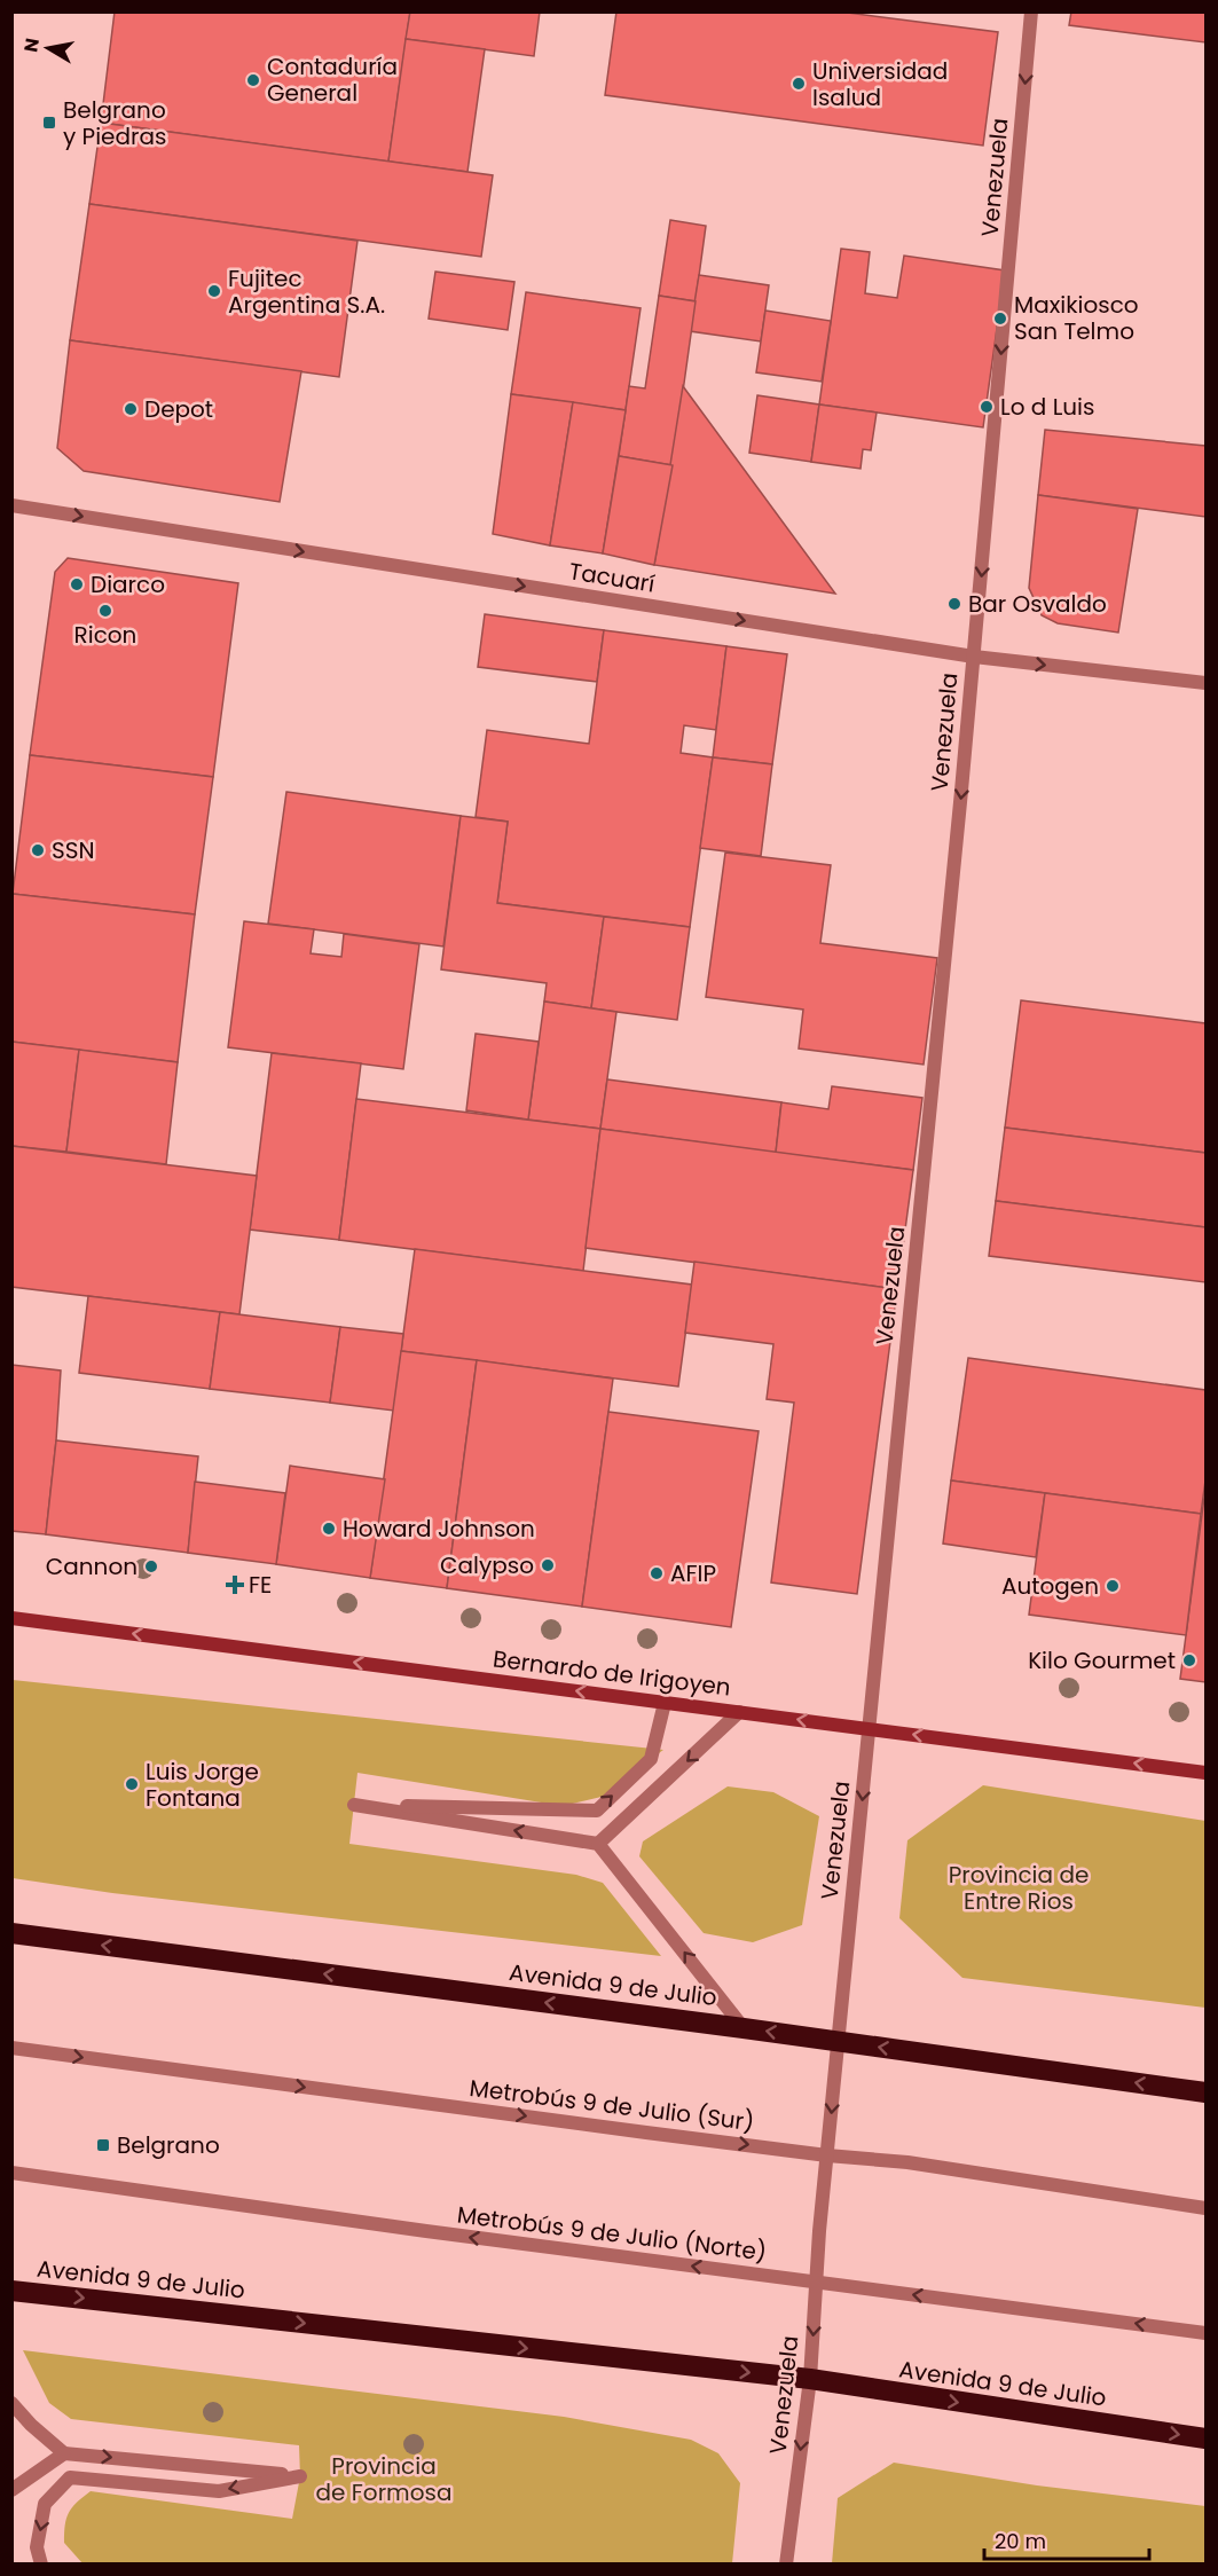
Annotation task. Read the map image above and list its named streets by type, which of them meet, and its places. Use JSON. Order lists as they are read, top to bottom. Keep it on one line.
{"streets":{"highway":["Avenida 9 de Julio"],"street":["Venezuela","Tacuarí","Bernardo de Irigoyen","Metrobús 9 de Julio (Sur)","Metrobús 9 de Julio (Norte)"]},"crossings":[["Venezuela","Tacuarí"],["Venezuela","Bernardo de Irigoyen"],["Venezuela","Avenida 9 de Julio"],["Venezuela","Metrobús 9 de Julio (Sur)"],["Venezuela","Metrobús 9 de Julio (Norte)"]],"one_way":["Venezuela","Tacuarí","Bernardo de Irigoyen","Metrobús 9 de Julio (Sur)","Metrobús 9 de Julio (Norte)"],"parks":["Provincia de Entre Rios","Provincia de Formosa"],"places":{"other":["Contaduría General","Universidad Isalud","Fujitec Argentina S.A.","Maxikiosco San Telmo","Lo d Luis","Depot","Diarco","Bar Osvaldo","Ricon","SSN","Howard Johnson","Calypso","Cannon","AFIP","Autogen","Kilo Gourmet","Luis Jorge Fontana"],"transit":["Belgrano y Piedras","Belgrano"],"health":["FE"]},"scale_bar":"20 m","north":"left"}
